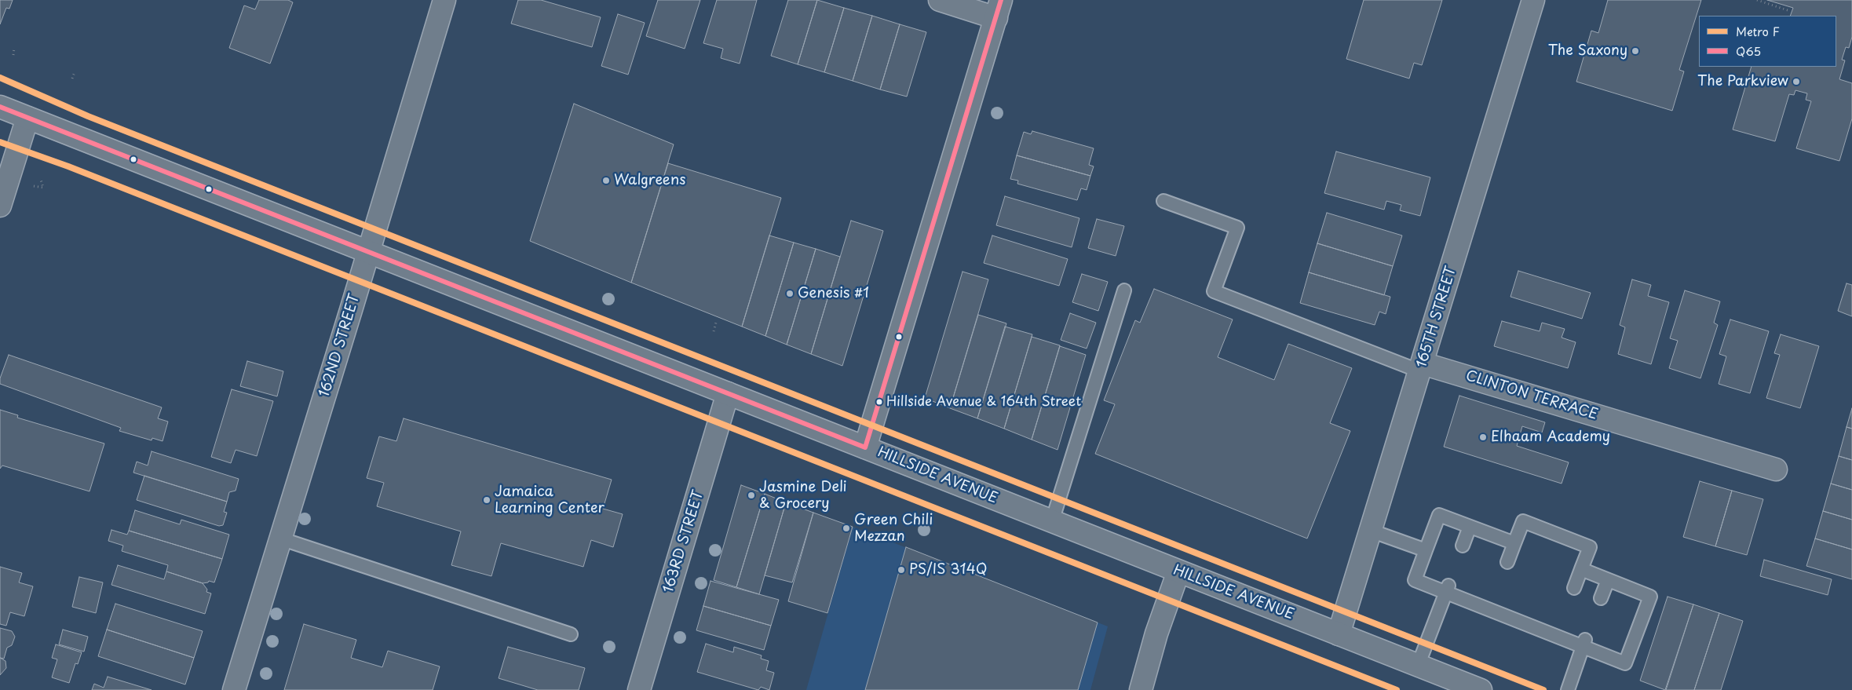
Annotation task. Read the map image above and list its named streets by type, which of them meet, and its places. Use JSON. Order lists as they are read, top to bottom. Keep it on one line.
{"streets":{"street":["165TH STREET","162ND STREET","CLINTON TERRACE","HILLSIDE AVENUE","163RD STREET"]},"crossings":[["165TH STREET","CLINTON TERRACE"],["165TH STREET","HILLSIDE AVENUE"],["162ND STREET","HILLSIDE AVENUE"],["HILLSIDE AVENUE","163RD STREET"]],"places":["The Saxony","The Parkview","Walgreens","Genesis #1","Hillside Avenue & 164th Street","Elhaam Academy","Jasmine Deli & Grocery","Jamaica Learning Center","Green Chili Mezzan","PS/IS 314Q"],"lines":["transit line Q65","metro line F"],"legend":["Metro F","Q65"]}
